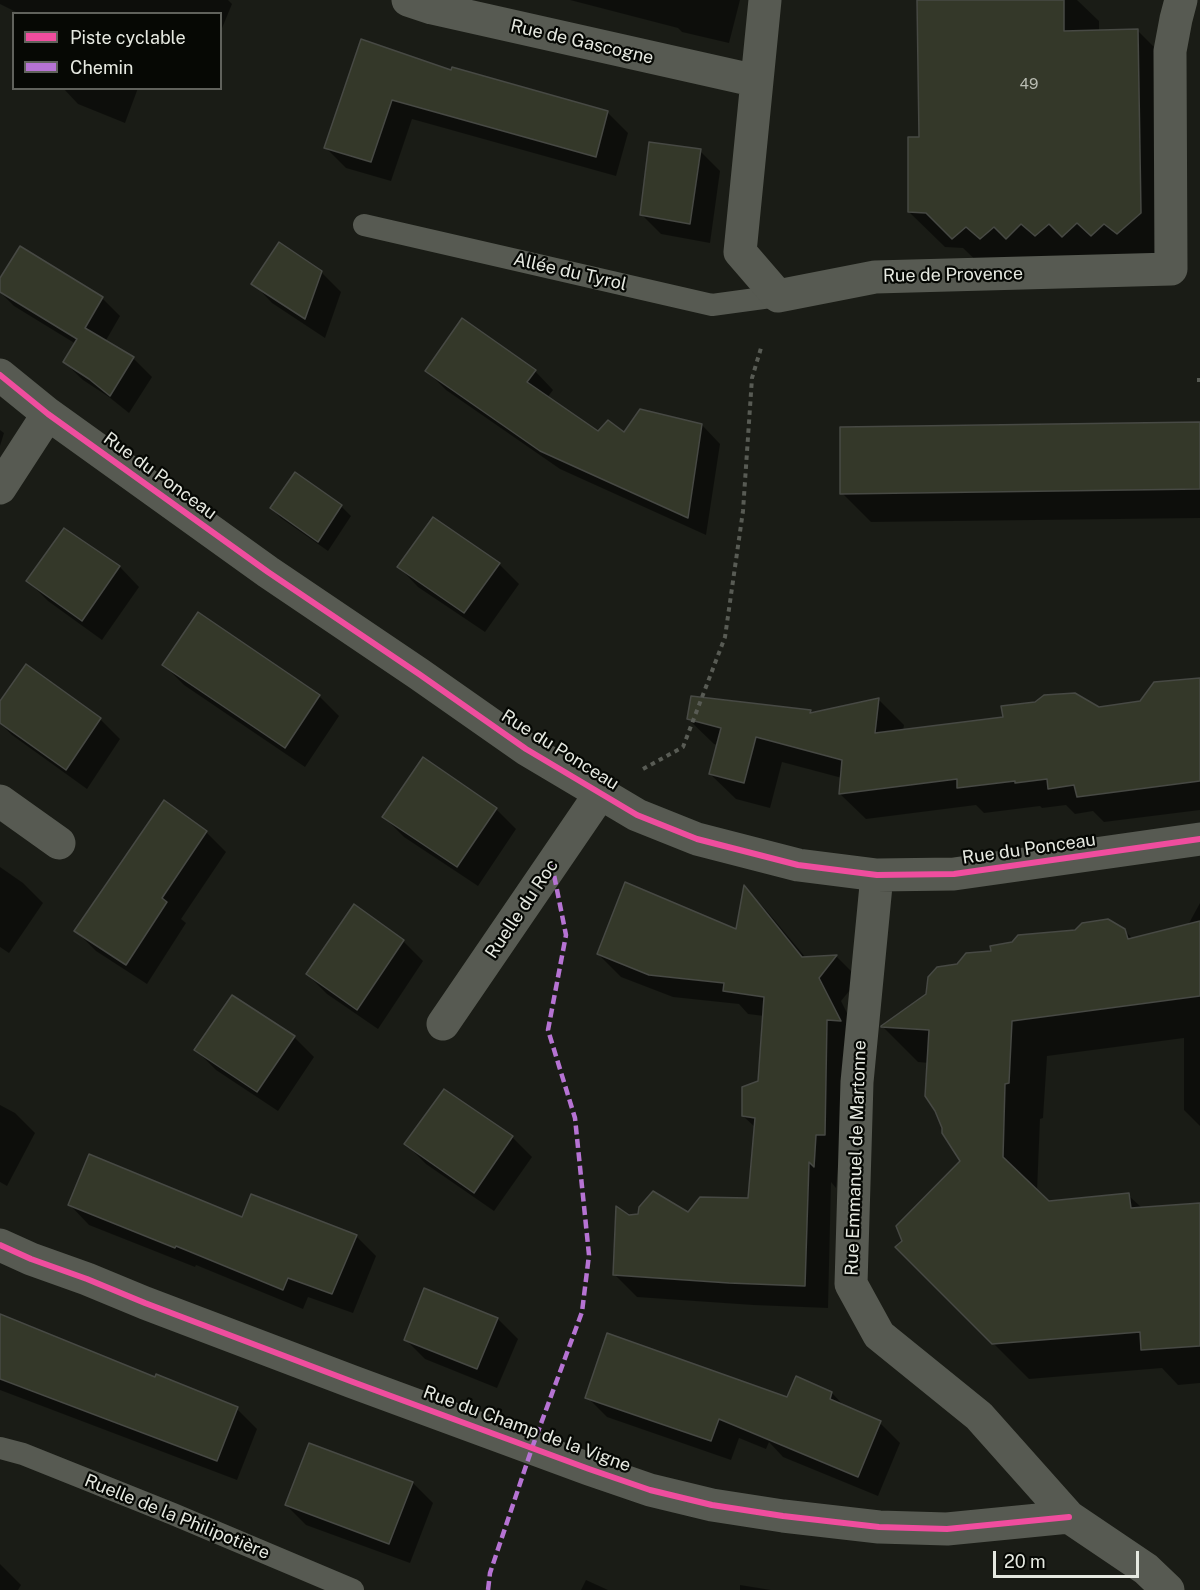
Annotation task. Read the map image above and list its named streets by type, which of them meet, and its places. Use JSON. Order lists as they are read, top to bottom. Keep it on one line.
{"streets":{"street":["Rue de Gascogne","Rue de Provence","Rue du Ponceau","Ruelle du Roc","Rue Emmanuel de Martonne","Rue du Champ de la Vigne"],"lane":["Allée du Tyrol","Ruelle de la Philipotière"]},"crossings":[["Allée du Tyrol","Rue de Provence"],["Rue du Ponceau","Ruelle du Roc"],["Rue du Ponceau","Rue Emmanuel de Martonne"],["Rue Emmanuel de Martonne","Rue du Champ de la Vigne"]],"house_numbers":["49"],"legend":["Piste cyclable","Chemin"],"scale_bar":"20 m"}
